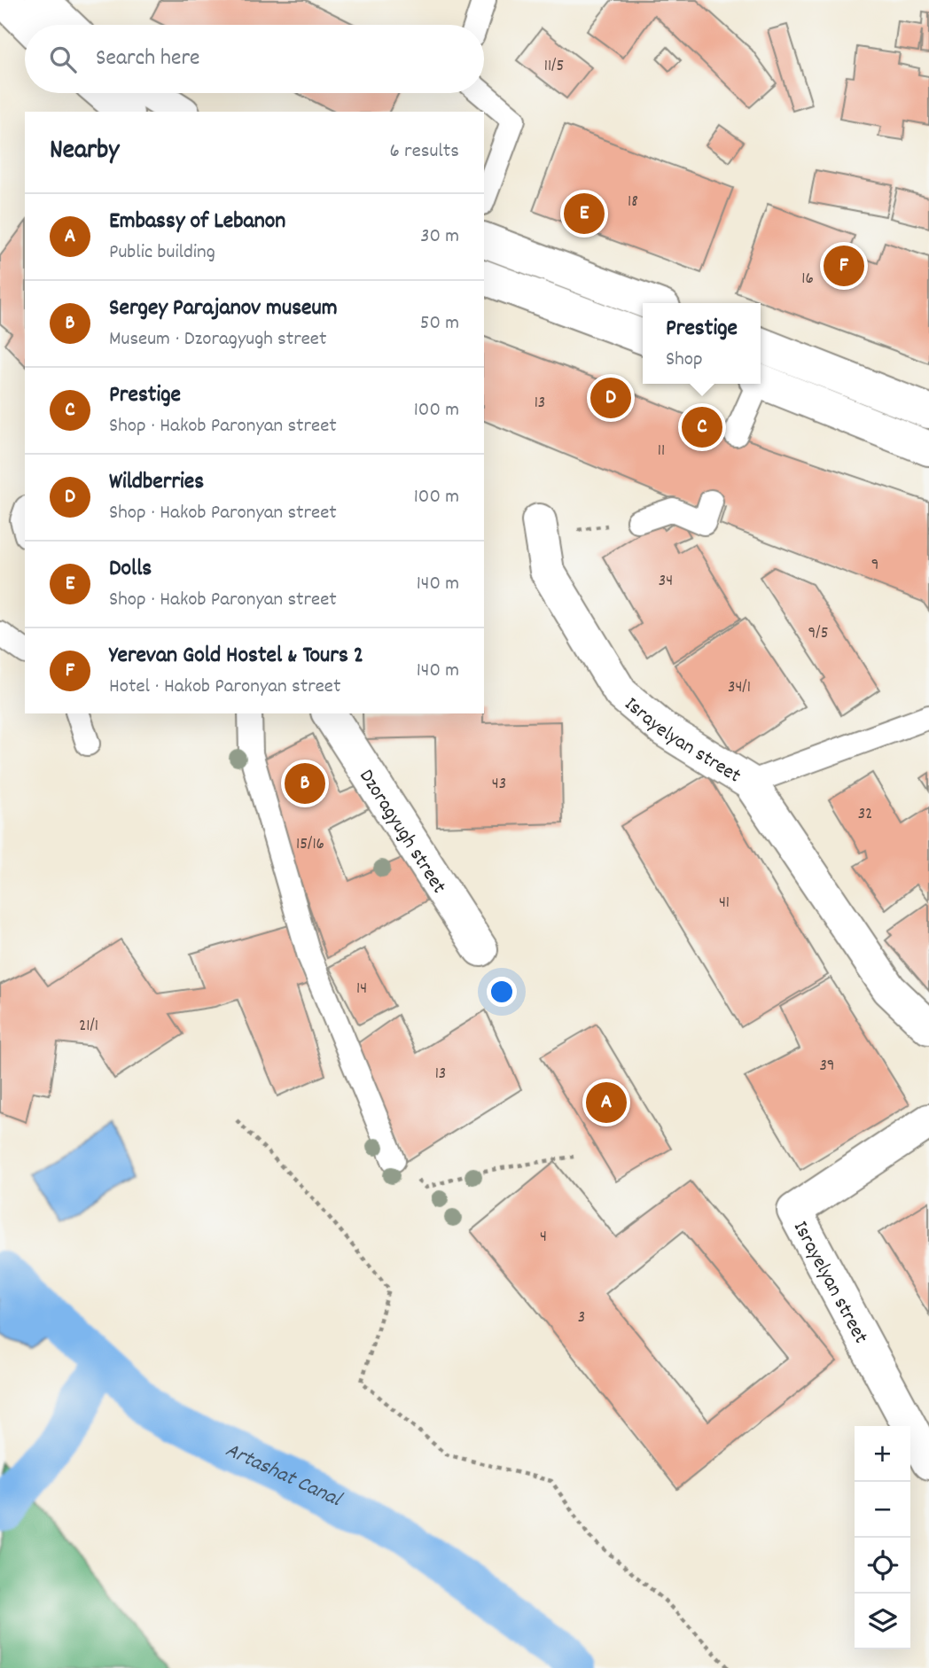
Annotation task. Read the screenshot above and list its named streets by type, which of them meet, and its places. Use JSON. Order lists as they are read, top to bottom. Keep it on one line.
{"streets":{"street":["Israyelyan street","Dzoragyugh street"]},"water":["Artashat Canal"],"house_numbers":["11/5","18","16","13","11","9","34","9/5","34/1","43","32","15/16","41","14","21/1","39","13","4","3"],"page":{"search":"Search here","heading":["Nearby","6 results"],"pins":["E","F","D","C","B","A"],"list":[{"mark":"A","name":"Embassy of Lebanon","note":"Public building","value":"30 m"},{"mark":"B","name":"Sergey Parajanov museum","note":"Museum · Dzoragyugh street","value":"50 m"},{"mark":"C","name":"Prestige","note":"Shop · Hakob Paronyan street","value":"100 m"},{"mark":"D","name":"Wildberries","note":"Shop · Hakob Paronyan street","value":"100 m"},{"mark":"E","name":"Dolls","note":"Shop · Hakob Paronyan street","value":"140 m"},{"mark":"F","name":"Yerevan Gold Hostel & Tours 2","note":"Hotel · Hakob Paronyan street","value":"140 m"}],"popup":["Prestige","Shop"],"map_buttons":["+","−"]}}
